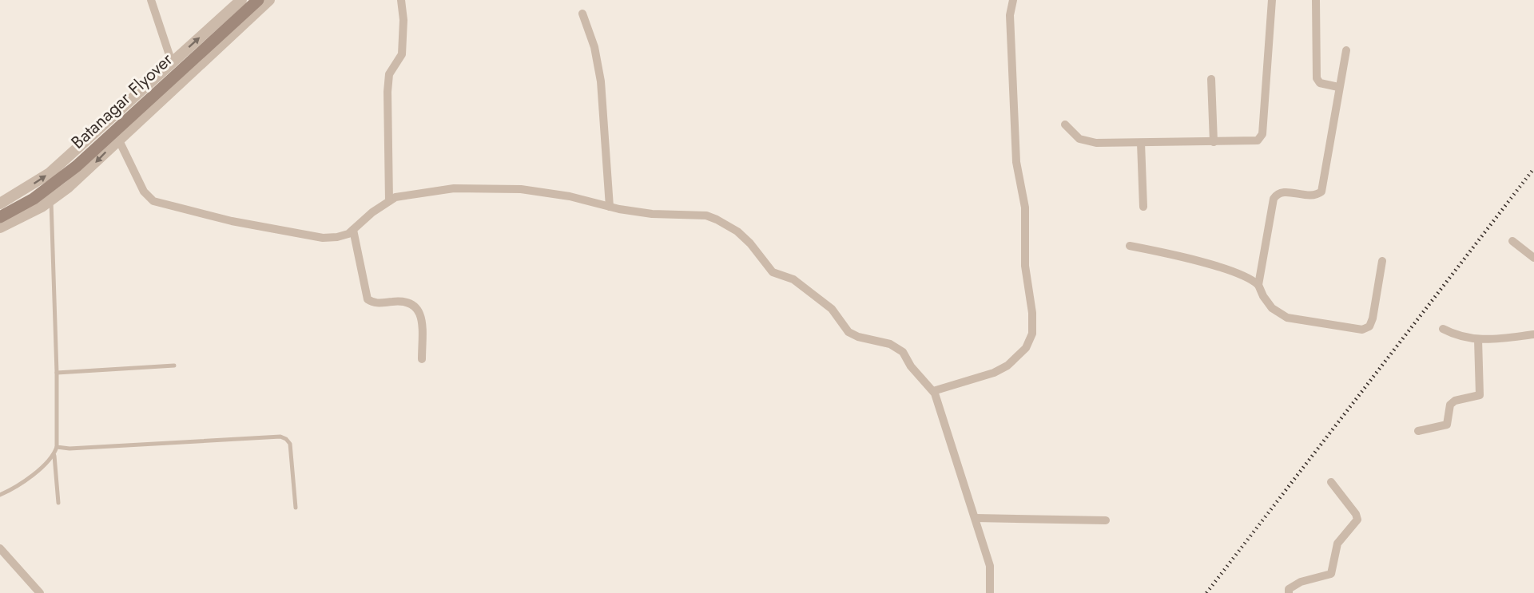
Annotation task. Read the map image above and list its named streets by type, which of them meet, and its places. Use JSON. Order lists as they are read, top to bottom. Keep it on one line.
{"streets":{"main road":["Batanagar Flyover"]}}
